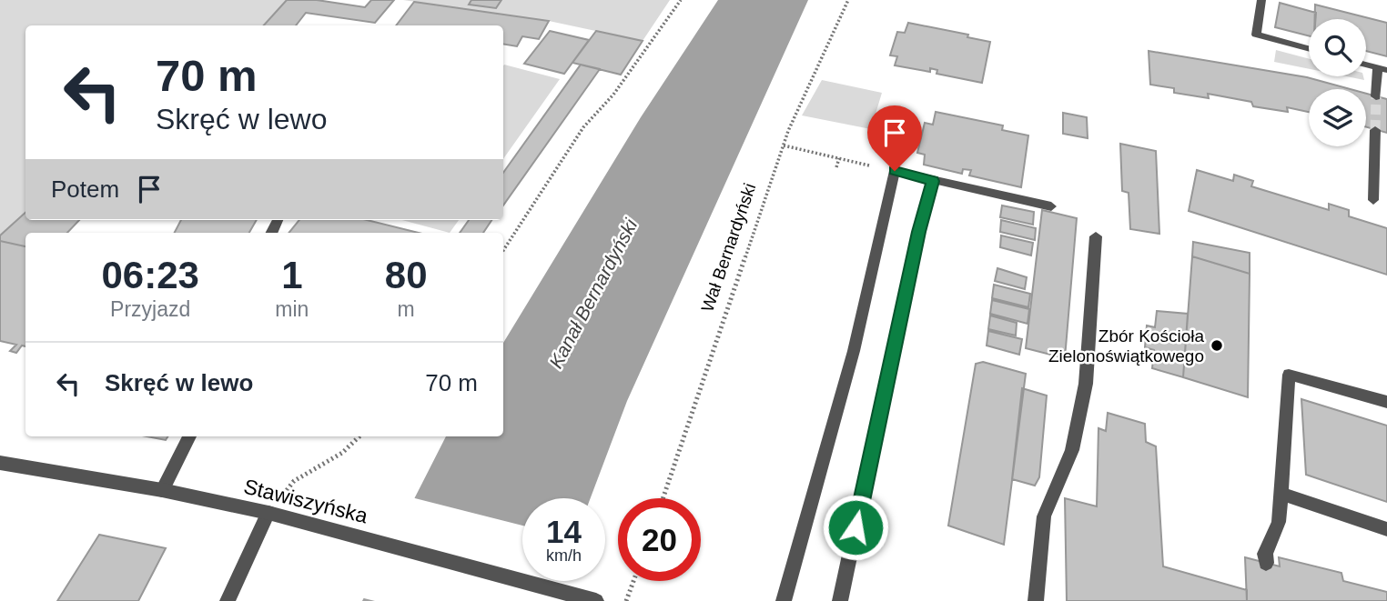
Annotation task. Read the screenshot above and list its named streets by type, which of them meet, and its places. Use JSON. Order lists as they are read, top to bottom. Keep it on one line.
{"streets":{"street":["Stawiszyńska"],"path":["Wał Bernardyński"]},"water":["Kanał Bernardyński"],"places":["Zbór Kościoła Zielonoświątkowego"],"page":{"turn":["70 m","Skręć w lewo"],"then":"Potem","eta":["06:23","Przyjazd","1","min","80","m"],"list":[{"name":"Skręć w lewo","value":"70 m"}],"speed":"14 km/h","limit":"20"}}
